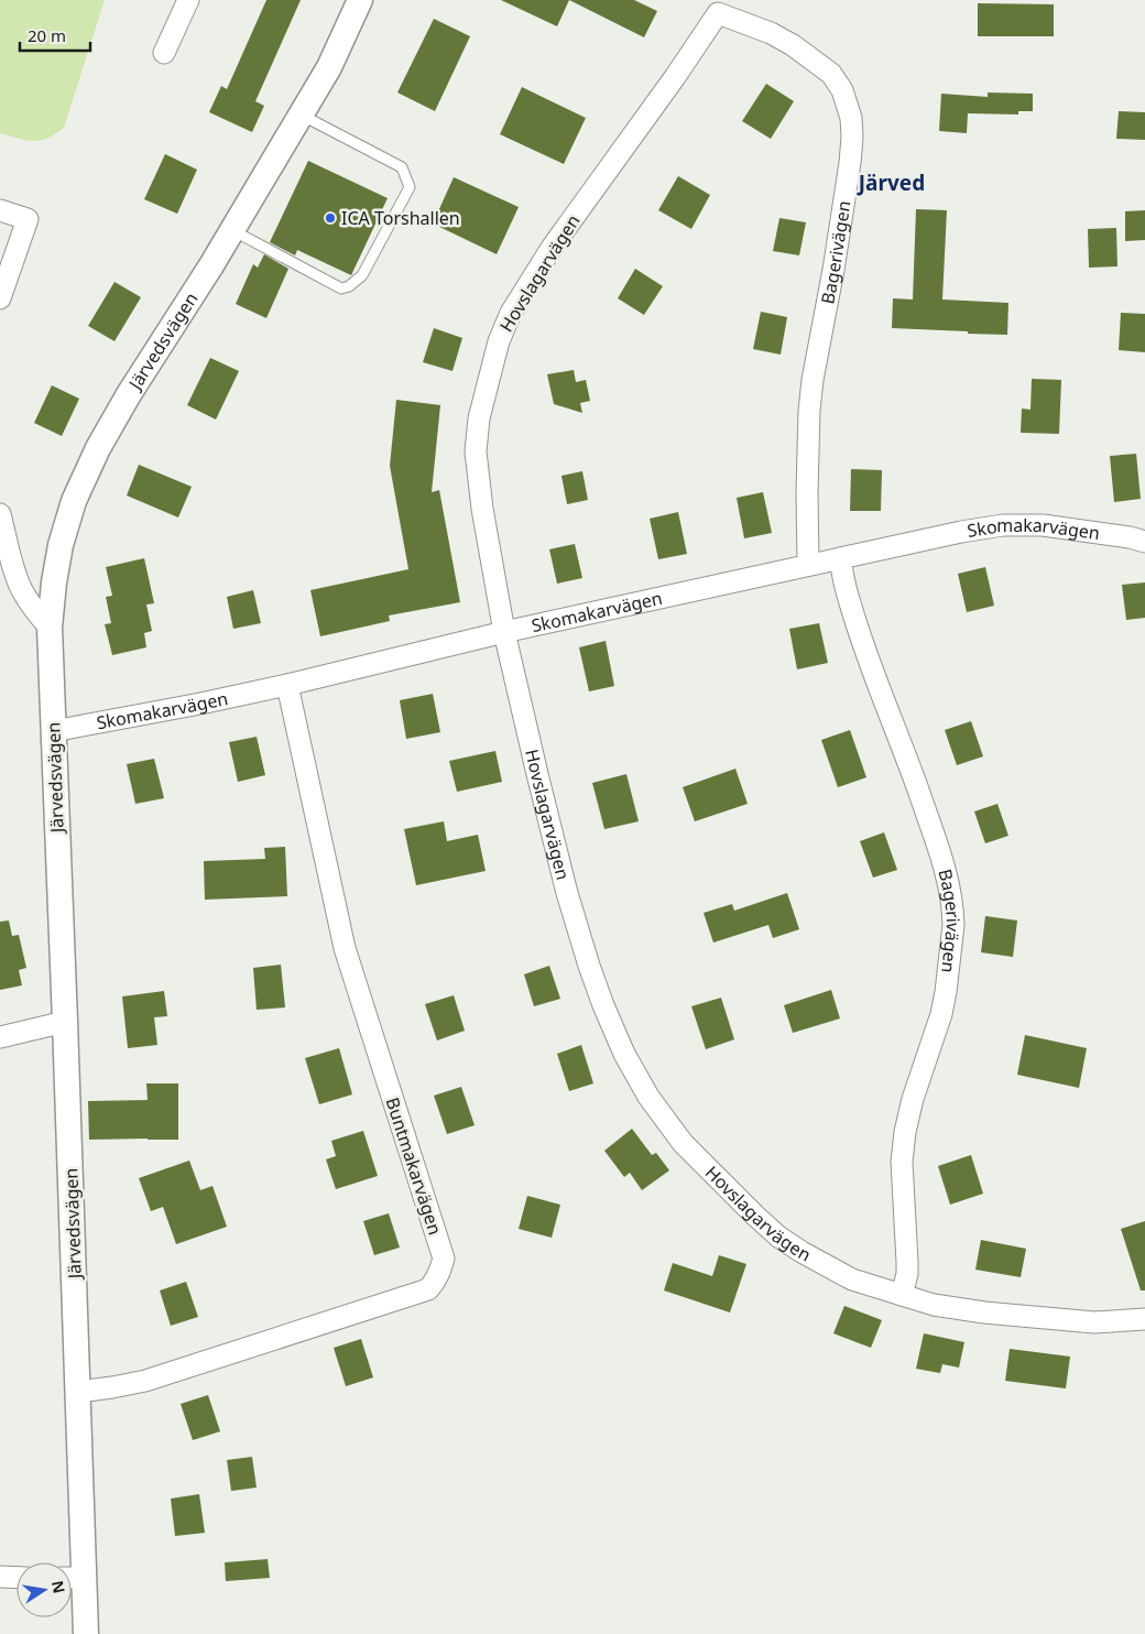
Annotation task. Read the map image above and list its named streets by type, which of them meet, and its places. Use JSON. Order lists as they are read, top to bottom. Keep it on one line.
{"streets":{"street":["Bagerivägen","Hovslagarvägen","Järvedsvägen","Skomakarvägen","Buntmakarvägen"]},"crossings":[["Bagerivägen","Hovslagarvägen"],["Bagerivägen","Skomakarvägen"],["Hovslagarvägen","Skomakarvägen"],["Järvedsvägen","Skomakarvägen"],["Järvedsvägen","Buntmakarvägen"],["Skomakarvägen","Buntmakarvägen"]],"districts":["Järved"],"places":["ICA Torshallen"],"scale_bar":"20 m","north":"right"}
